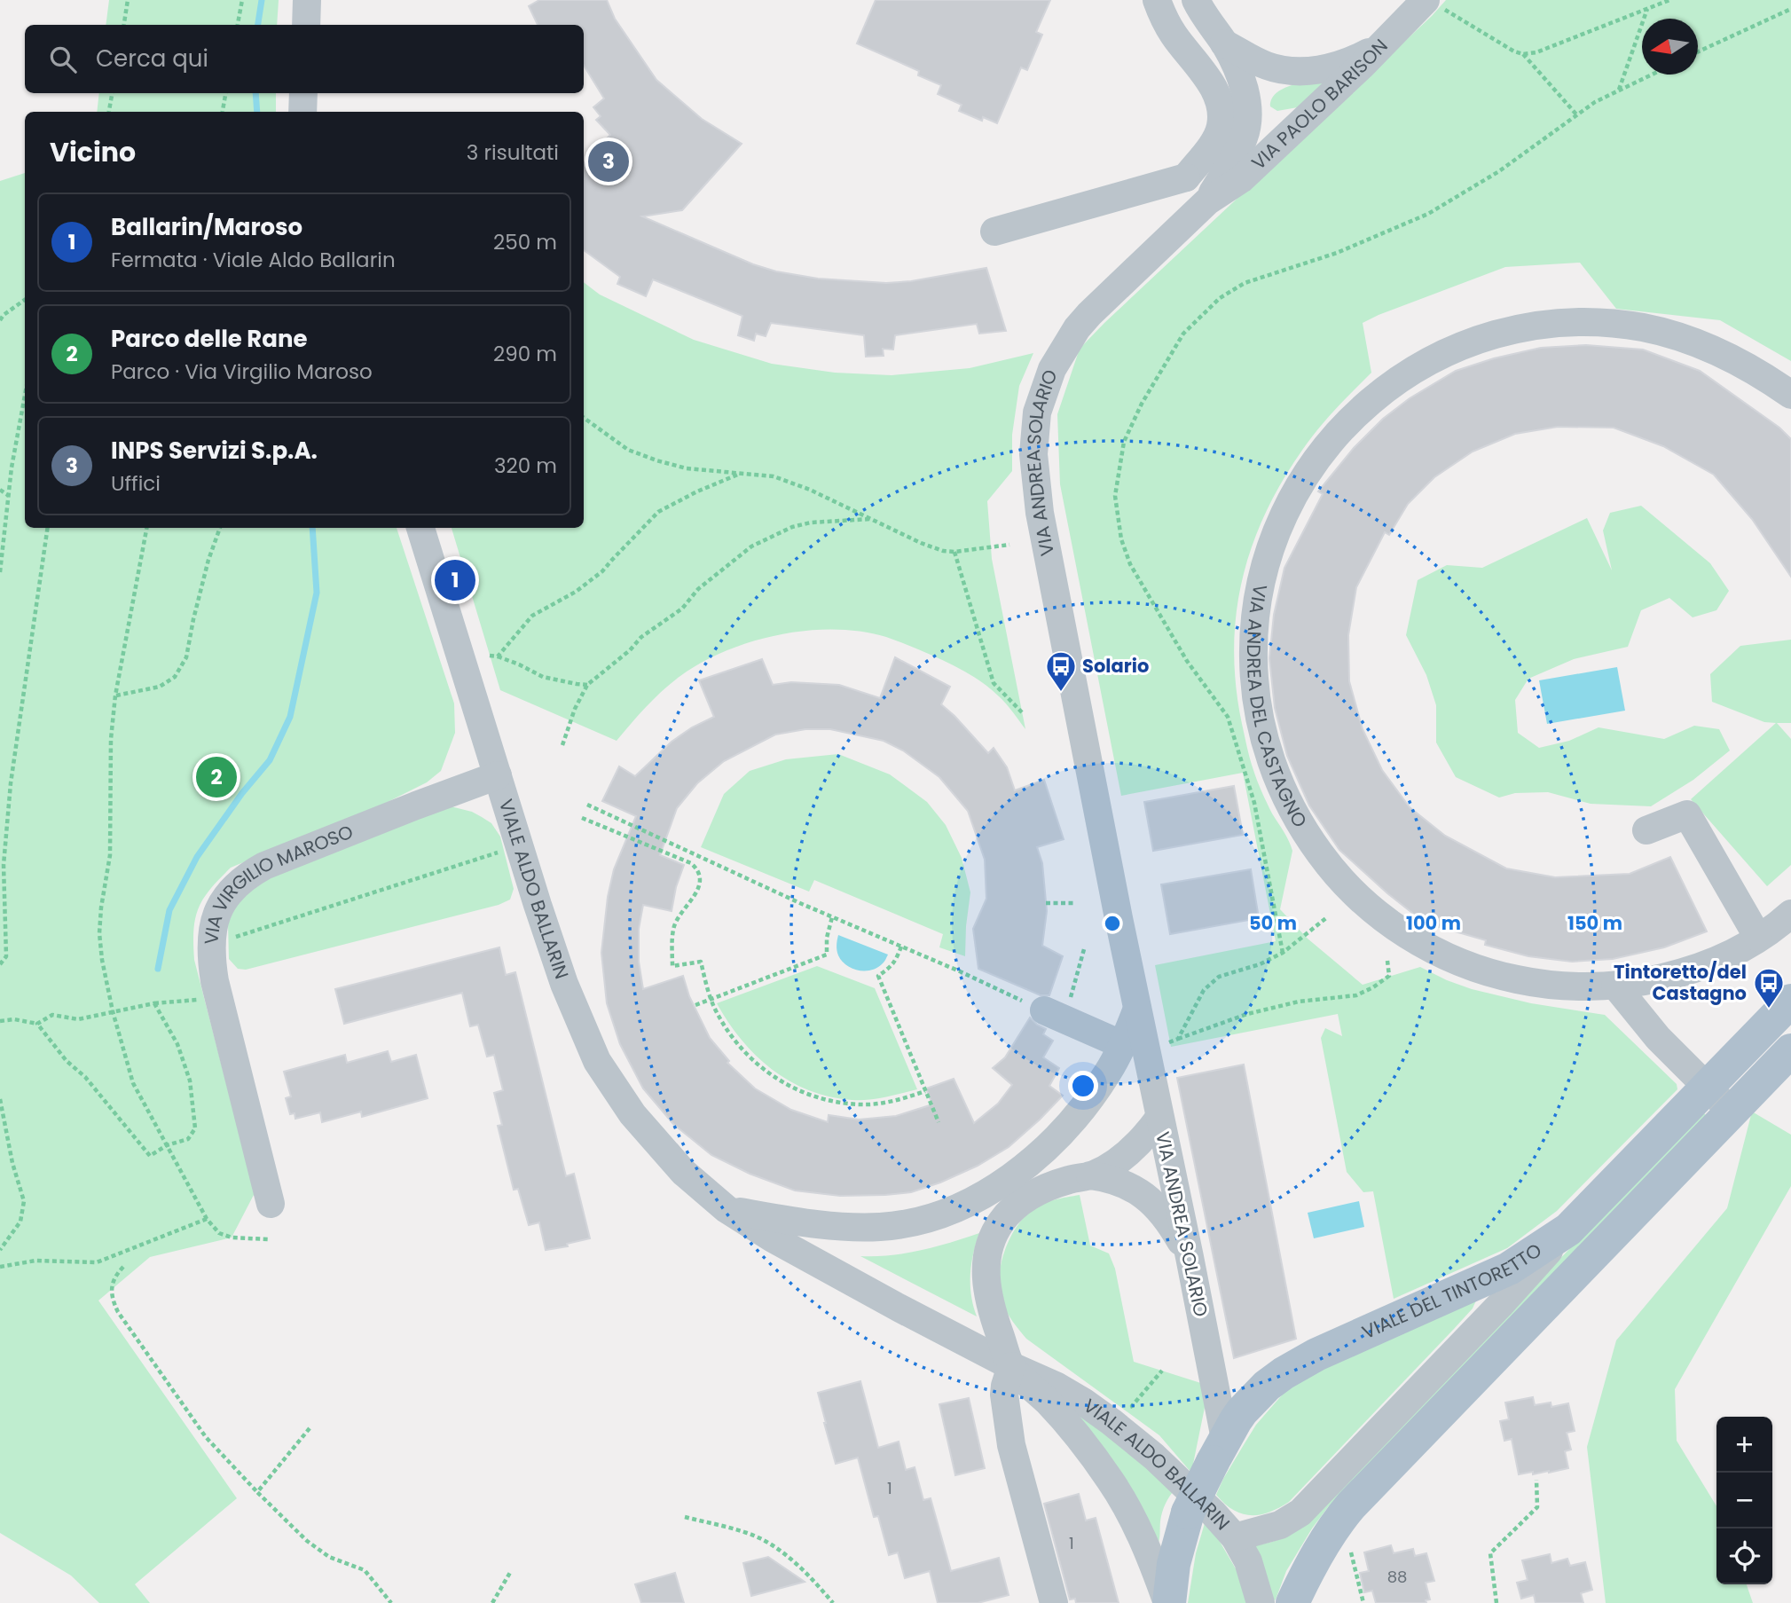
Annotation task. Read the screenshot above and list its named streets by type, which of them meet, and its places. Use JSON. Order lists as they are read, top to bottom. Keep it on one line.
{"streets":{"main road":["VIALE DEL TINTORETTO"],"street":["VIA PAOLO BARISON","VIA ANDREA SOLARIO","VIA ANDREA DEL CASTAGNO","VIALE ALDO BALLARIN","VIA VIRGILIO MAROSO"]},"crossings":[["VIA PAOLO BARISON","VIA ANDREA SOLARIO"],["VIA ANDREA SOLARIO","VIALE ALDO BALLARIN"],["VIA ANDREA SOLARIO","VIALE DEL TINTORETTO"],["VIALE ALDO BALLARIN","VIA VIRGILIO MAROSO"],["VIALE ALDO BALLARIN","VIALE DEL TINTORETTO"]],"places":{"bus stop":["Solario","Tintoretto/del Castagno"]},"house_numbers":["1","1","88"],"north":"left","page":{"search":"Cerca qui","heading":["Vicino","3 risultati"],"pins":["3","1","2"],"list":[{"mark":"1","name":"Ballarin/Maroso","note":"Fermata · Viale Aldo Ballarin","value":"250 m"},{"mark":"2","name":"Parco delle Rane","note":"Parco · Via Virgilio Maroso","value":"290 m"},{"mark":"3","name":"INPS Servizi S.p.A.","note":"Uffici","value":"320 m"}],"map_buttons":["+","−"]},"rings":["50 m","100 m","150 m"]}
